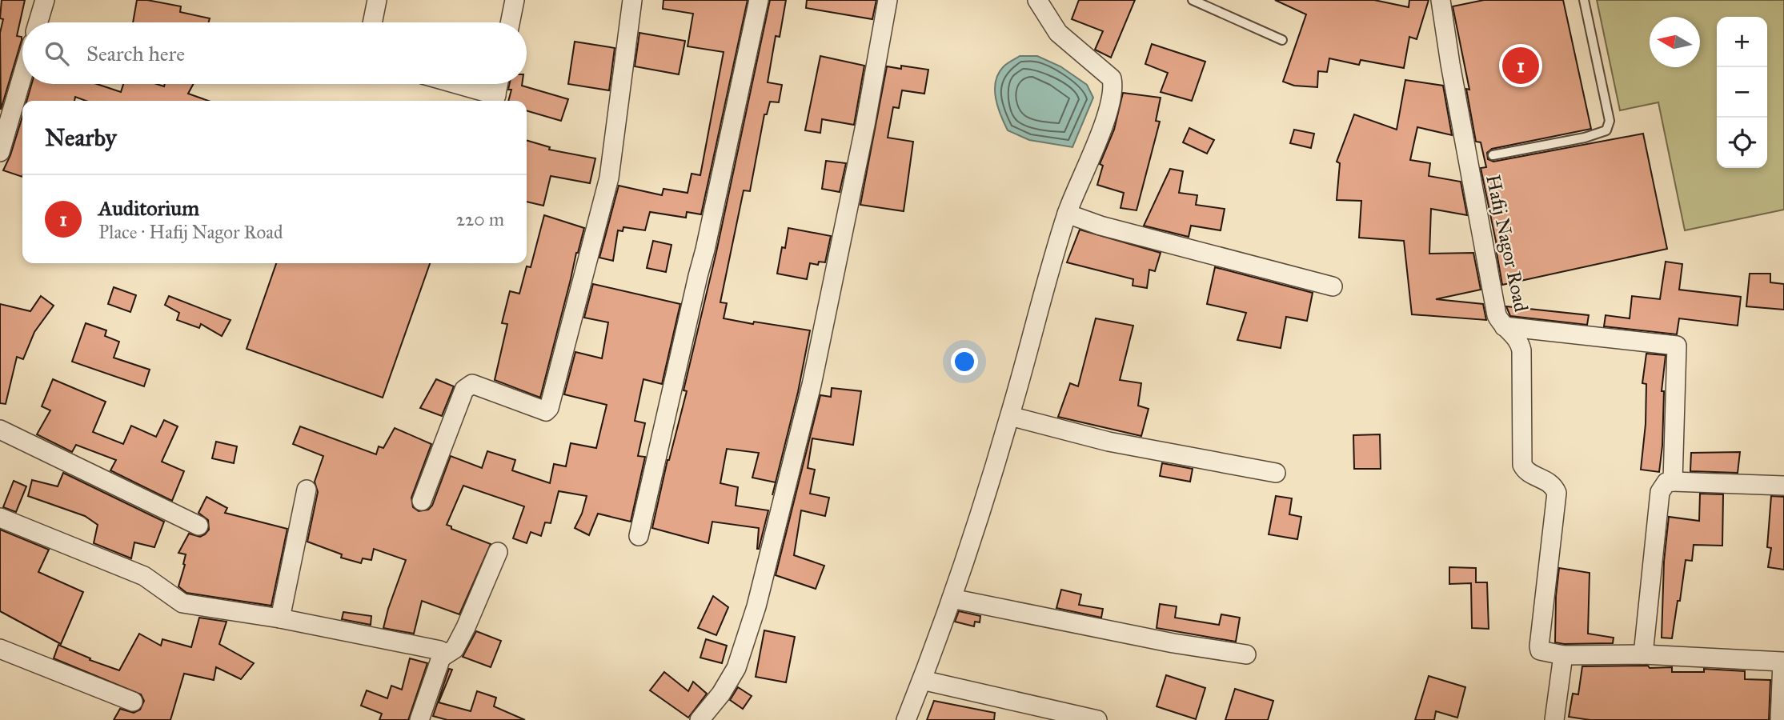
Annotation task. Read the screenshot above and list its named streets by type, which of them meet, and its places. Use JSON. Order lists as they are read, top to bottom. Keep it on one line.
{"streets":{"street":["Hafij Nagor Road"]},"north":"left","page":{"map_buttons":["+","−"],"search":"Search here","pins":"1","heading":"Nearby","list":[{"mark":"1","name":"Auditorium","note":"Place · Hafij Nagor Road","value":"220 m"}]}}
